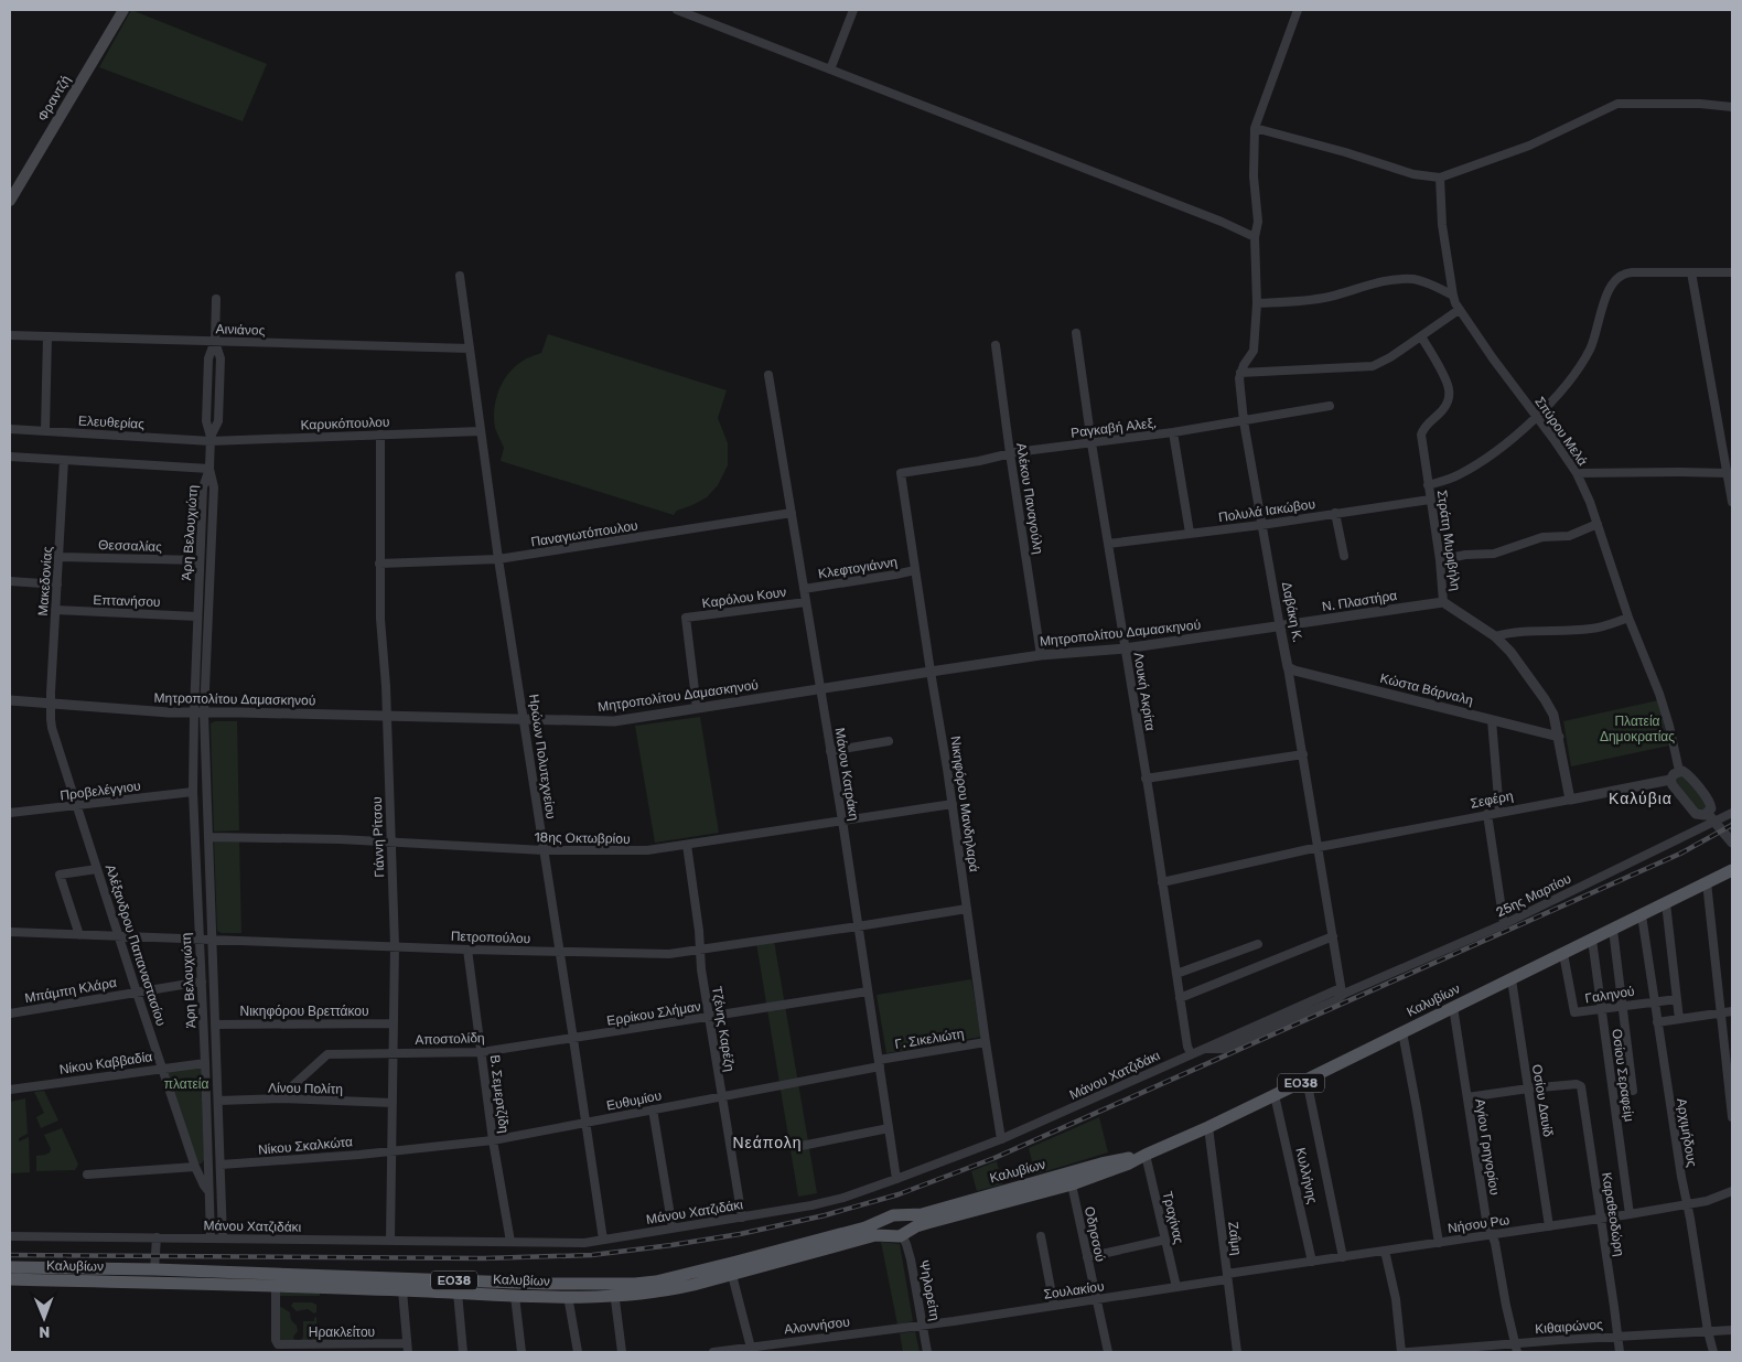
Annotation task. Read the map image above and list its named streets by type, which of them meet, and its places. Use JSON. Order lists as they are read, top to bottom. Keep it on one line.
{"streets":{"main road":["Φραντζή","Καλυβίων","ΕΟ38"],"street":["Αινιάνος","Ελευθερίας","Καρυκόπουλου","Ραγκαβή Αλεξ,","Σπύρου Μελά","Αλέκου Παναγούλη","Πολυλά Ιακώβου","Άρη Βελουχιώτη","Παναγιωτόπουλου","Στράτη Μυριβήλη","Θεσσαλίας","Κλεφτογιάννη","Μακεδονίας","Καρόλου Κουν","Επτανήσου","Ν. Πλαστήρα","Δαβάκη Κ.","Μητροπολίτου Δαμασκηνού","Κώστα Βάρναλη","Λουκή Ακρίτα","Ηρώων Πολυτεχνείου","Μάνου Κατράκη","Προβελέγγιου","Σεφέρη","Νικηφόρου Μανδηλαρά","Γιάννη Ρίτσου","18ης Οκτωβρίου","25ης Μαρτίου","Πετροπούλου","Αλέξανδρου Παπαναστασίου","Μπάμπη Κλάρα","Γαληνού","Νικηφόρου Βρεττάκου","Ερρίκου Σλήμαν","Τζένης Καρέζη","Αποστολίδη","Γ. Σικελιώτη","Νίκου Καββαδία","Μάνου Χατζιδάκι","Οσίου Σεραφείμ","Λίνου Πολίτη","Β. Σεμερτζίδη","Ευθυμίου","Οσίου Δαυίδ","Αρχιμήδους","Νίκου Σκαλκώτα","Αγίου Γρηγορίου","Κυλλήνης","Καραθεοδώρη","Τραχίνας","Νήσου Ρω","Οδησσού","Ζαΐμη","Ψηλορείτη","Σουλακίου","Αλοννήσου","Κιθαιρώνος","Ηρακλείτου"]},"crossings":[["Αινιάνος","Ηρώων Πολυτεχνείου"],["Ελευθερίας","Καρυκόπουλου"],["Καρυκόπουλου","Ηρώων Πολυτεχνείου"],["Καρυκόπουλου","Γιάννη Ρίτσου"],["Ραγκαβή Αλεξ,","Αλέκου Παναγούλη"],["Ραγκαβή Αλεξ,","Δαβάκη Κ."],["Ραγκαβή Αλεξ,","Λουκή Ακρίτα"],["Ραγκαβή Αλεξ,","Νικηφόρου Μανδηλαρά"],["Αλέκου Παναγούλη","Μητροπολίτου Δαμασκηνού"],["Πολυλά Ιακώβου","Στράτη Μυριβήλη"],["Πολυλά Ιακώβου","Δαβάκη Κ."],["Πολυλά Ιακώβου","Λουκή Ακρίτα"],["Άρη Βελουχιώτη","Θεσσαλίας"],["Άρη Βελουχιώτη","Επτανήσου"],["Άρη Βελουχιώτη","Μητροπολίτου Δαμασκηνού"],["Άρη Βελουχιώτη","Προβελέγγιου"],["Άρη Βελουχιώτη","18ης Οκτωβρίου"],["Άρη Βελουχιώτη","Πετροπούλου"],["Άρη Βελουχιώτη","Αλέξανδρου Παπαναστασίου"],["Άρη Βελουχιώτη","Μπάμπη Κλάρα"],["Άρη Βελουχιώτη","Νικηφόρου Βρεττάκου"],["Άρη Βελουχιώτη","Νίκου Καββαδία"],["Άρη Βελουχιώτη","Μάνου Χατζιδάκι"],["Άρη Βελουχιώτη","Λίνου Πολίτη"],["Άρη Βελουχιώτη","Νίκου Σκαλκώτα"],["Παναγιωτόπουλου","Ηρώων Πολυτεχνείου"],["Παναγιωτόπουλου","Μάνου Κατράκη"],["Παναγιωτόπουλου","Γιάννη Ρίτσου"],["Στράτη Μυριβήλη","Ν. Πλαστήρα"],["Στράτη Μυριβήλη","Κώστα Βάρναλη"],["Στράτη Μυριβήλη","Σεφέρη"],["Θεσσαλίας","Μακεδονίας"],["Κλεφτογιάννη","Μάνου Κατράκη"],["Κλεφτογιάννη","Νικηφόρου Μανδηλαρά"],["Μακεδονίας","Επτανήσου"],["Μακεδονίας","Μητροπολίτου Δαμασκηνού"],["Μακεδονίας","Αλέξανδρου Παπαναστασίου"],["Καρόλου Κουν","Μητροπολίτου Δαμασκηνού"],["Καρόλου Κουν","Μάνου Κατράκη"],["Ν. Πλαστήρα","Δαβάκη Κ."],["Ν. Πλαστήρα","Μητροπολίτου Δαμασκηνού"],["Δαβάκη Κ.","Μητροπολίτου Δαμασκηνού"],["Δαβάκη Κ.","Κώστα Βάρναλη"],["Δαβάκη Κ.","Σεφέρη"],["Δαβάκη Κ.","25ης Μαρτίου"],["Δαβάκη Κ.","Μάνου Χατζιδάκι"],["Μητροπολίτου Δαμασκηνού","Λουκή Ακρίτα"],["Μητροπολίτου Δαμασκηνού","Ηρώων Πολυτεχνείου"],["Μητροπολίτου Δαμασκηνού","Μάνου Κατράκη"],["Μητροπολίτου Δαμασκηνού","Νικηφόρου Μανδηλαρά"],["Μητροπολίτου Δαμασκηνού","Γιάννη Ρίτσου"],["Μητροπολίτου Δαμασκηνού","Αλέξανδρου Παπαναστασίου"],["Λουκή Ακρίτα","Σεφέρη"],["Λουκή Ακρίτα","Μάνου Χατζιδάκι"],["Ηρώων Πολυτεχνείου","18ης Οκτωβρίου"],["Ηρώων Πολυτεχνείου","Πετροπούλου"],["Ηρώων Πολυτεχνείου","Ερρίκου Σλήμαν"],["Ηρώων Πολυτεχνείου","Αποστολίδη"],["Ηρώων Πολυτεχνείου","Μάνου Χατζιδάκι"],["Ηρώων Πολυτεχνείου","Ευθυμίου"],["Μάνου Κατράκη","18ης Οκτωβρίου"],["Μάνου Κατράκη","Πετροπούλου"],["Μάνου Κατράκη","Ερρίκου Σλήμαν"],["Μάνου Κατράκη","Γ. Σικελιώτη"],["Μάνου Κατράκη","Μάνου Χατζιδάκι"],["Μάνου Κατράκη","Ευθυμίου"],["Προβελέγγιου","Αλέξανδρου Παπαναστασίου"],["Νικηφόρου Μανδηλαρά","18ης Οκτωβρίου"],["Νικηφόρου Μανδηλαρά","Πετροπούλου"],["Νικηφόρου Μανδηλαρά","Γ. Σικελιώτη"],["Νικηφόρου Μανδηλαρά","Μάνου Χατζιδάκι"],["Γιάννη Ρίτσου","18ης Οκτωβρίου"],["Γιάννη Ρίτσου","Πετροπούλου"],["Γιάννη Ρίτσου","Νικηφόρου Βρεττάκου"],["Γιάννη Ρίτσου","Αποστολίδη"],["Γιάννη Ρίτσου","Μάνου Χατζιδάκι"],["Γιάννη Ρίτσου","Λίνου Πολίτη"],["Γιάννη Ρίτσου","Ευθυμίου"],["Γιάννη Ρίτσου","Νίκου Σκαλκώτα"],["18ης Οκτωβρίου","Τζένης Καρέζη"],["25ης Μαρτίου","Μάνου Χατζιδάκι"],["Πετροπούλου","Αλέξανδρου Παπαναστασίου"],["Πετροπούλου","Τζένης Καρέζη"],["Πετροπούλου","Β. Σεμερτζίδη"],["Αλέξανδρου Παπαναστασίου","Μπάμπη Κλάρα"],["Αλέξανδρου Παπαναστασίου","Νίκου Καββαδία"],["Γαληνού","Καλυβίων"],["Γαληνού","Οσίου Σεραφείμ"],["Γαληνού","Αρχιμήδους"],["Καλυβίων","Οσίου Σεραφείμ"],["Καλυβίων","Οσίου Δαυίδ"],["Καλυβίων","Αρχιμήδους"],["Καλυβίων","Αγίου Γρηγορίου"],["Καλυβίων","Κυλλήνης"],["Καλυβίων","Τραχίνας"],["Καλυβίων","Οδησσού"],["Καλυβίων","Ζαΐμη"],["Καλυβίων","Ψηλορείτη"],["Καλυβίων","Ηρακλείτου"],["Ερρίκου Σλήμαν","Τζένης Καρέζη"],["Ερρίκου Σλήμαν","Αποστολίδη"],["Τζένης Καρέζη","Μάνου Χατζιδάκι"],["Τζένης Καρέζη","Ευθυμίου"],["Αποστολίδη","Λίνου Πολίτη"],["Αποστολίδη","Β. Σεμερτζίδη"],["Γ. Σικελιώτη","Ευθυμίου"],["Μάνου Χατζιδάκι","Β. Σεμερτζίδη"],["Οσίου Σεραφείμ","Νήσου Ρω"],["Β. Σεμερτζίδη","Ευθυμίου"],["Ευθυμίου","Νίκου Σκαλκώτα"],["Οσίου Δαυίδ","Καραθεοδώρη"],["Οσίου Δαυίδ","Νήσου Ρω"],["Αρχιμήδους","Νήσου Ρω"],["Αρχιμήδους","Κιθαιρώνος"],["Αγίου Γρηγορίου","Νήσου Ρω"],["Αγίου Γρηγορίου","Κιθαιρώνος"],["Κυλλήνης","Νήσου Ρω"],["Καραθεοδώρη","Νήσου Ρω"],["Καραθεοδώρη","Κιθαιρώνος"],["Τραχίνας","Σουλακίου"],["Νήσου Ρω","Ζαΐμη"],["Νήσου Ρω","Σουλακίου"],["Οδησσού","Σουλακίου"],["Ζαΐμη","Σουλακίου"],["Ψηλορείτη","Σουλακίου"],["Ψηλορείτη","Αλοννήσου"],["Σουλακίου","Αλοννήσου"]],"districts":["Καλύβια","Νεάπολη"],"parks":["Πλατεία Δημοκρατίας","πλατεία"],"north":"bottom"}
